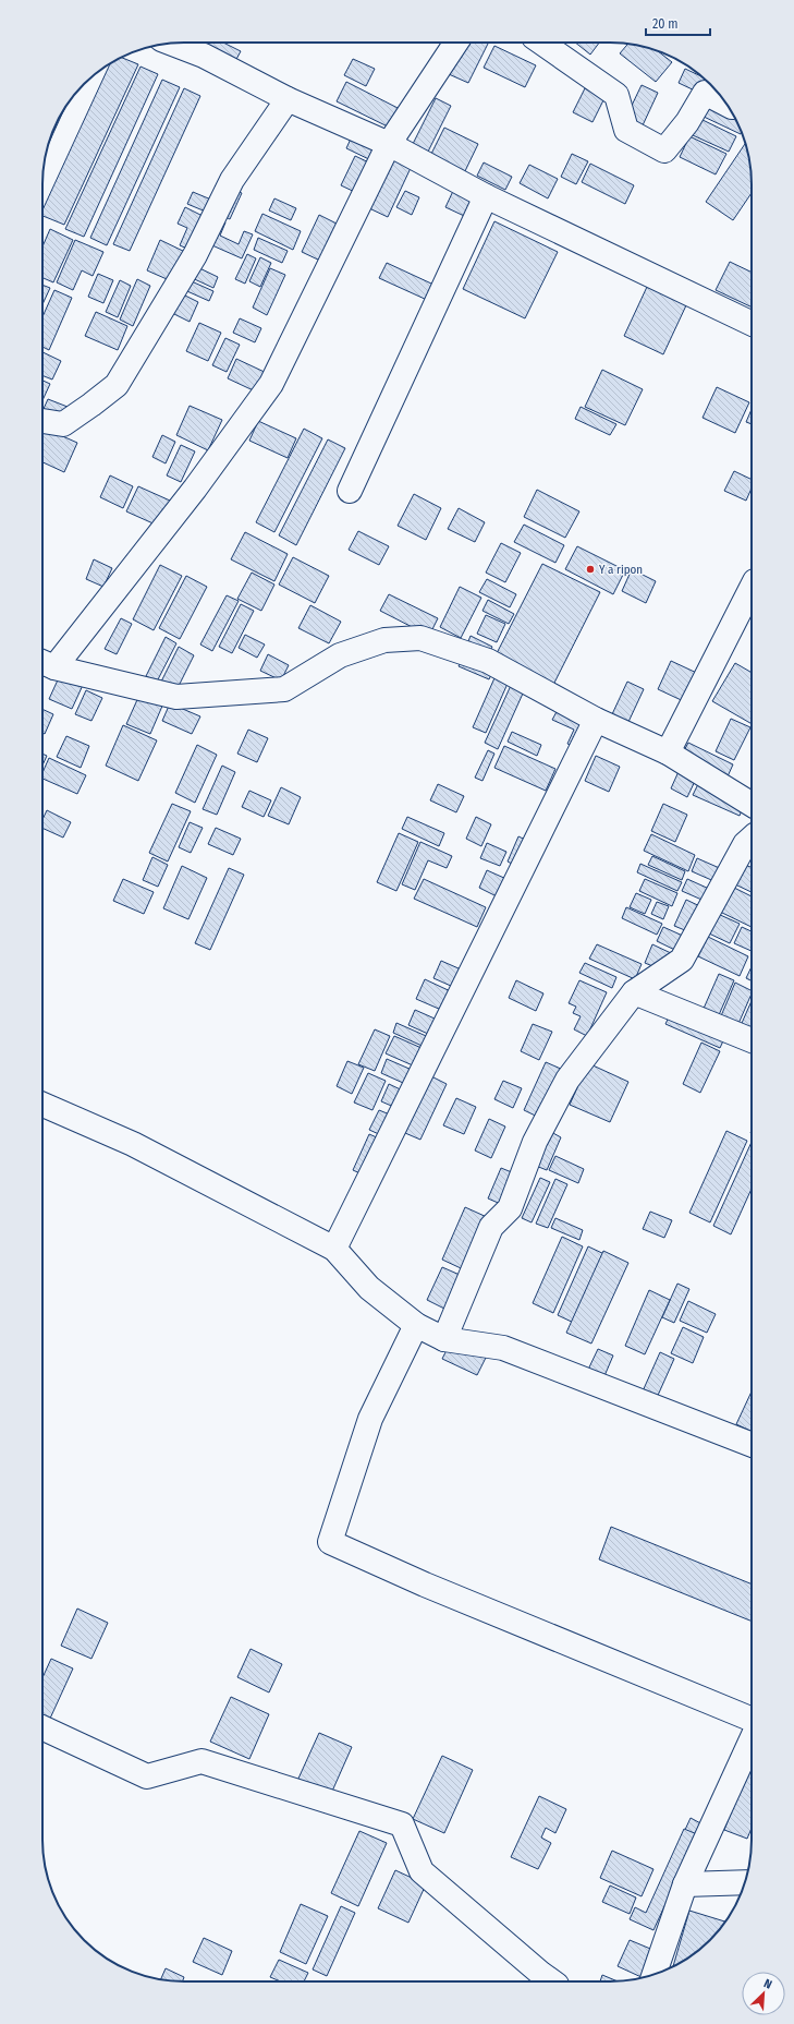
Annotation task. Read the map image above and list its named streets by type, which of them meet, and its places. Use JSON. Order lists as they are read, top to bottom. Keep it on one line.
{"places":["Y a ripon"],"scale_bar":"20 m","north":"top right"}
